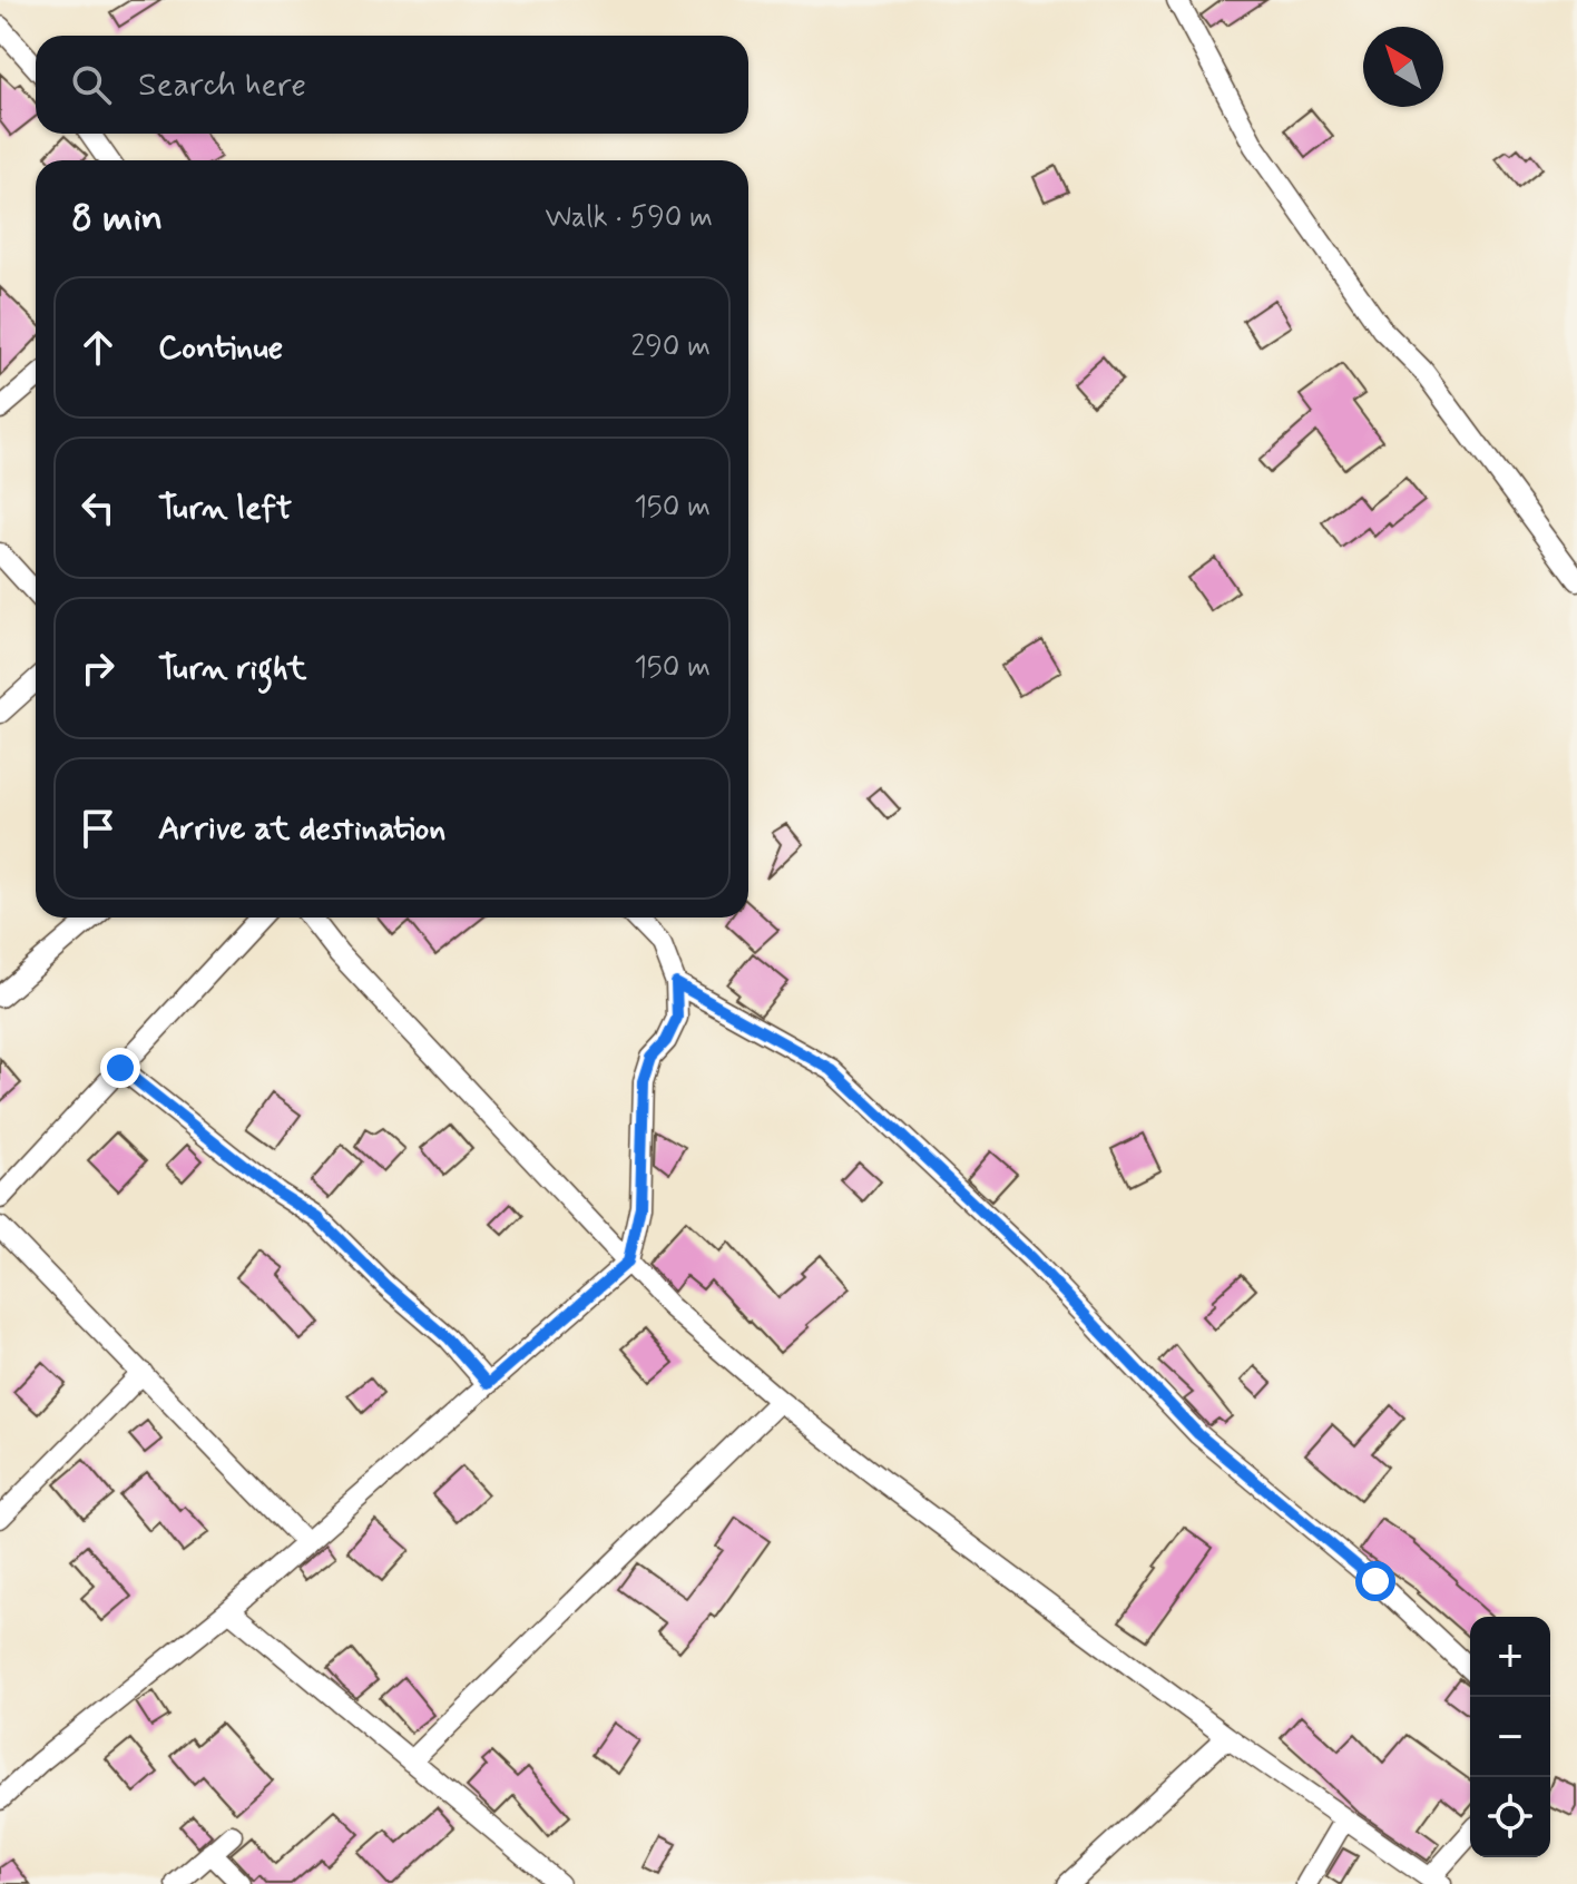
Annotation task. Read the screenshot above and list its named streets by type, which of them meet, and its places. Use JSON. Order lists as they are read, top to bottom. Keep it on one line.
{"north":"top left","page":{"search":"Search here","heading":["8 min","Walk · 590 m"],"list":[["Continue","290 m"],["Turn left","150 m"],["Turn right","150 m"],"Arrive at destination"],"map_buttons":["+","−"]}}
